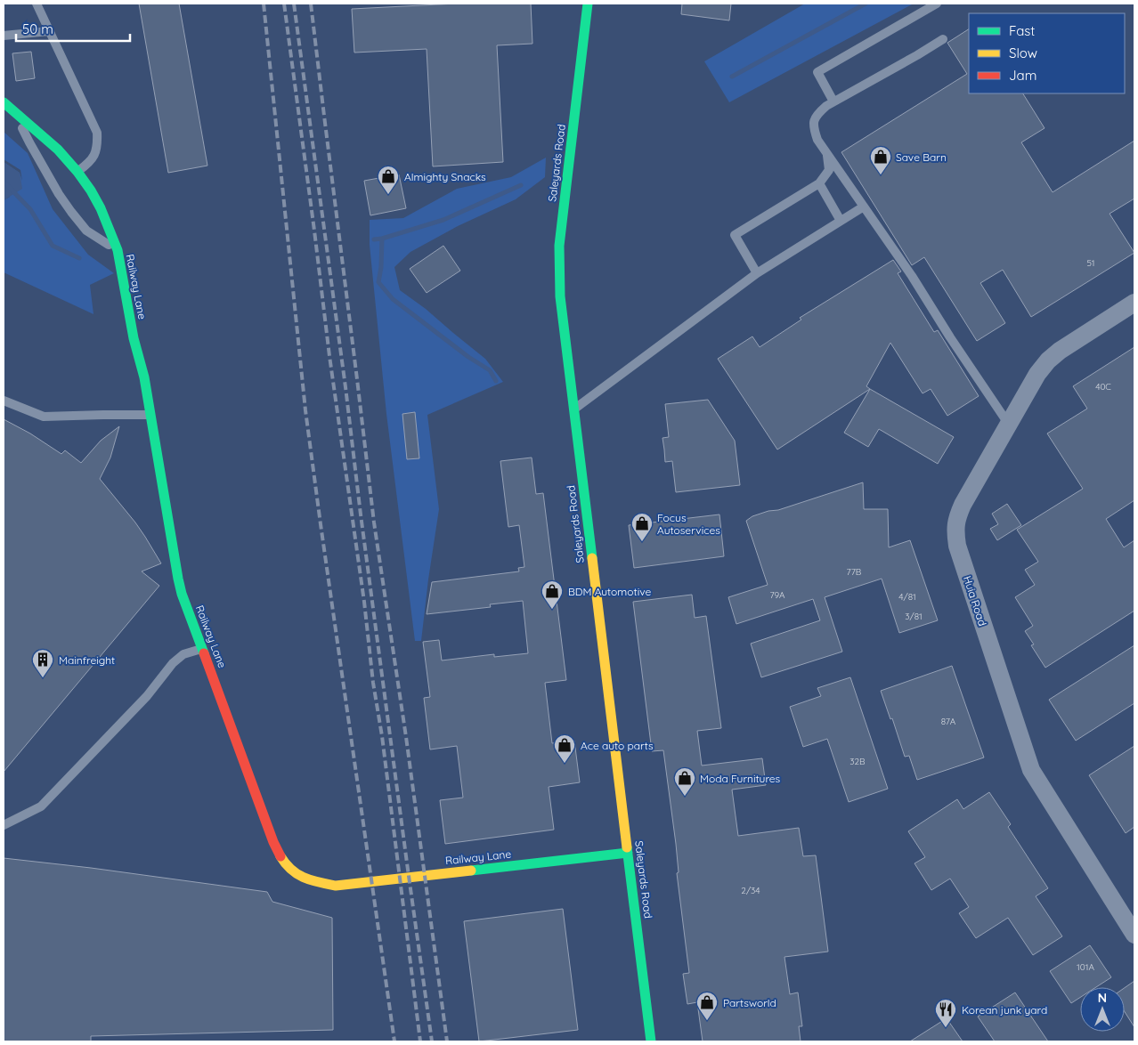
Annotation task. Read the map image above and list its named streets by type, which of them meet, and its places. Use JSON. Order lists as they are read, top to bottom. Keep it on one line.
{"streets":{"street":["Saleyards Road","Railway Lane","Huia Road"]},"crossings":[["Saleyards Road","Railway Lane"]],"places":{"shop":["Save Barn","Almighty Snacks","Focus Autoservices","BDM Automotive","Ace auto parts","Moda Furnitures","Partsworld"],"building":["Mainfreight"],"restaurant":["Korean junk yard"]},"house_numbers":["51","40C","77B","79A","4/81","3/81","87A","32B","2/34","101A"],"legend":["Fast","Slow","Jam"],"scale_bar":"50 m","north":"top"}
